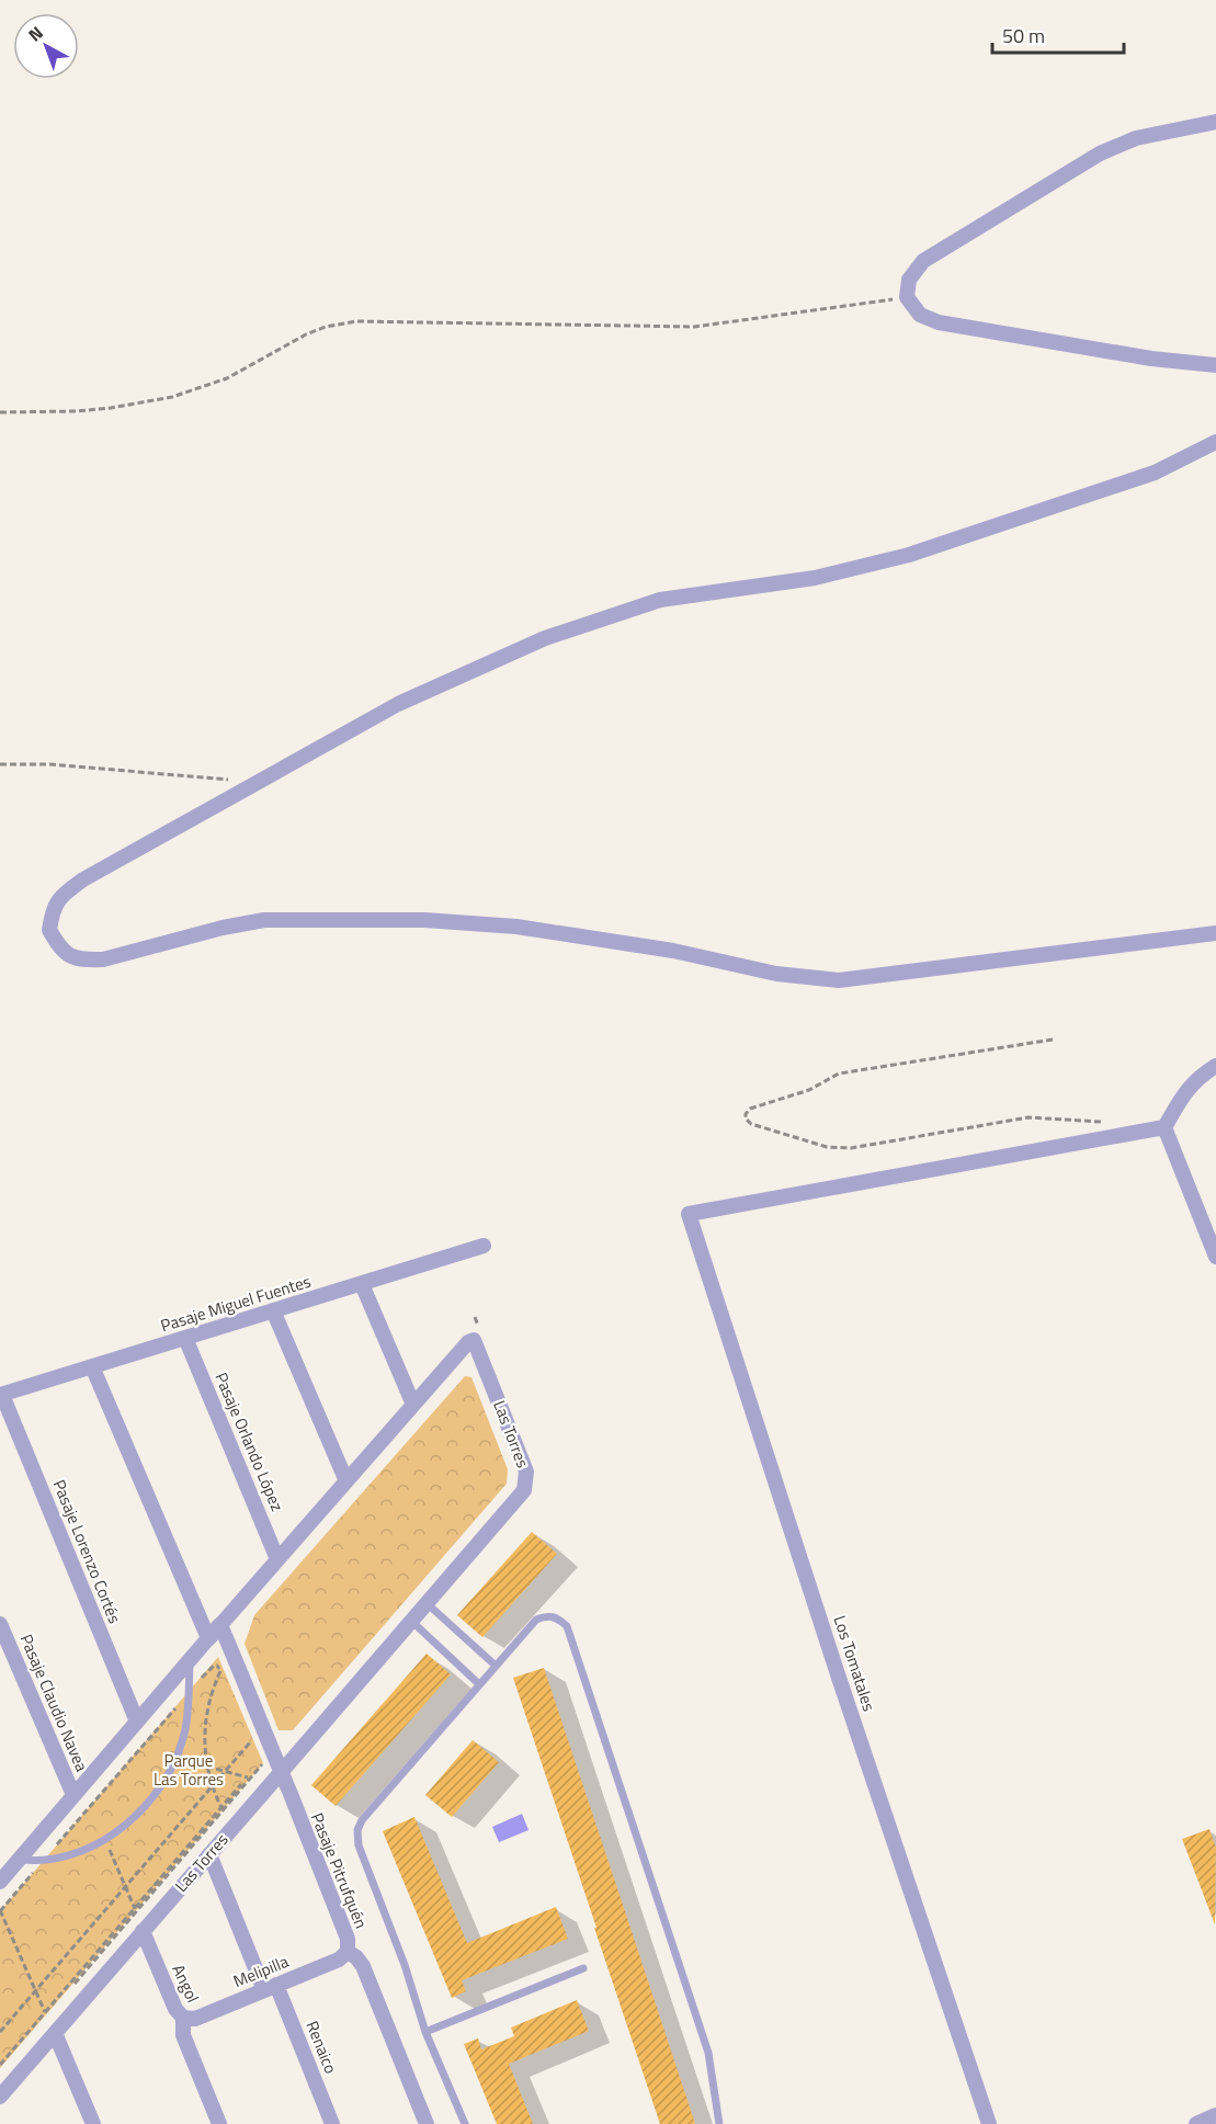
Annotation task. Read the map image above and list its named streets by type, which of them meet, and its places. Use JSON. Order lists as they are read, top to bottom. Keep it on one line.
{"streets":{"street":["Pasaje Miguel Fuentes","Las Torres","Pasaje Orlando López","Pasaje Lorenzo Cortés","Los Tomatales","Pasaje Claudio Navea","Pasaje Pitrufquén","Melipilla","Angol","Renaico"]},"crossings":[["Pasaje Miguel Fuentes","Pasaje Orlando López"],["Pasaje Miguel Fuentes","Pasaje Lorenzo Cortés"],["Las Torres","Pasaje Orlando López"],["Las Torres","Pasaje Lorenzo Cortés"],["Las Torres","Pasaje Claudio Navea"],["Las Torres","Pasaje Pitrufquén"],["Las Torres","Angol"],["Las Torres","Renaico"],["Pasaje Pitrufquén","Melipilla"],["Melipilla","Angol"],["Melipilla","Renaico"]],"parks":["Parque Las Torres"],"scale_bar":"50 m","north":"top left"}
